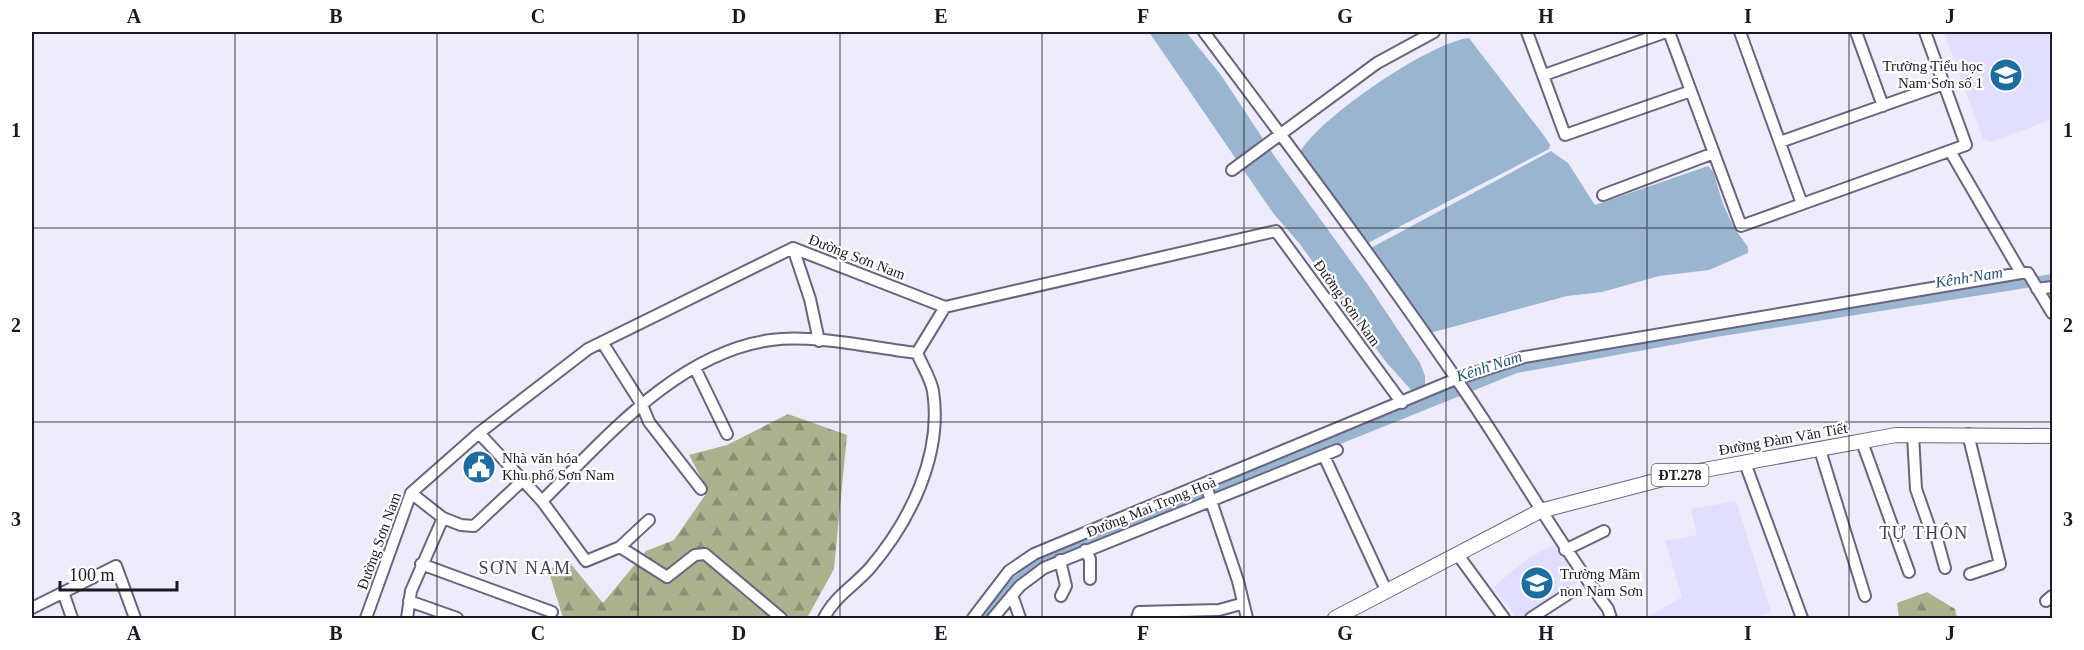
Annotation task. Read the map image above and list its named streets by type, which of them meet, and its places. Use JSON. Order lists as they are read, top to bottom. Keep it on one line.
{"streets":{"main road":["Đường Đàm Văn Tiết","ĐT.278"],"street":["Đường Sơn Nam","Đường Mai Trọng Hoà"]},"districts":["TỰ THÔN","SƠN NAM"],"water":["Kênh Nam"],"places":{"school or university":["Trường Tiểu học Nam Sơn số 1","Trường Mầm non Nam Sơn"],"public building":["Nhà văn hóa Khu phố Sơn Nam"]},"scale_bar":"100 m","grid":{"columns":["A","B","C","D","E","F","G","H","I","J"],"rows":["1","2","3"]}}
